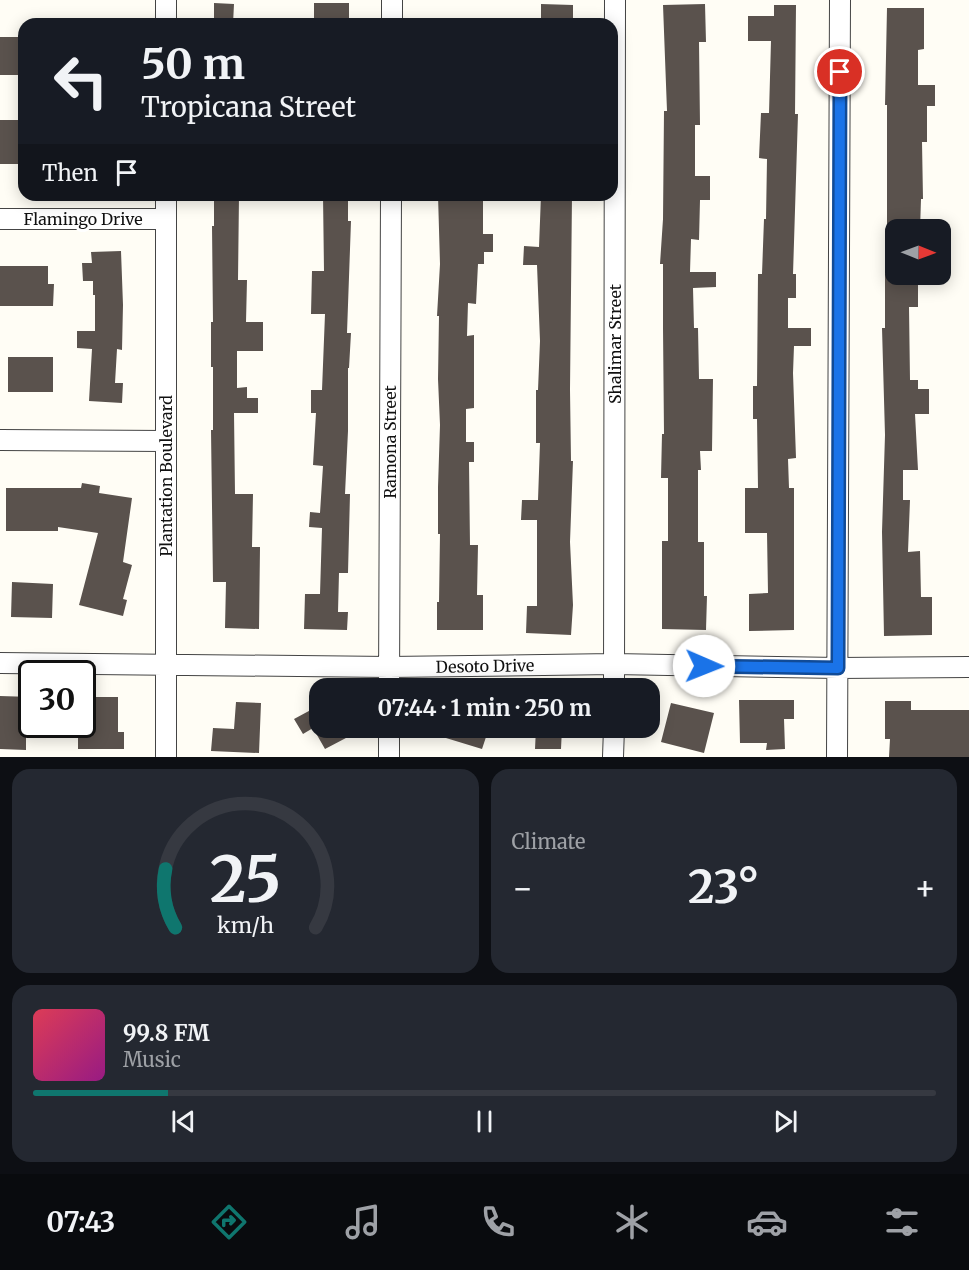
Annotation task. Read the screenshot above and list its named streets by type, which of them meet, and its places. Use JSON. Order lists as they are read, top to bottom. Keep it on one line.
{"streets":{"street":["Flamingo Drive","Shalimar Street","Ramona Street","Plantation Boulevard","Desoto Drive"]},"crossings":[["Flamingo Drive","Plantation Boulevard"],["Shalimar Street","Desoto Drive"],["Ramona Street","Desoto Drive"],["Plantation Boulevard","Desoto Drive"]],"north":"right","page":{"turn":["50 m","Tropicana Street"],"then":"Then","limit":"30","trip":"07:44 · 1 min · 250 m","tile":"Climate","heat":["−","23°","+"],"song":["99.8 FM","Music"],"tabs":"07:43","gauge":["25","km/h"]}}
